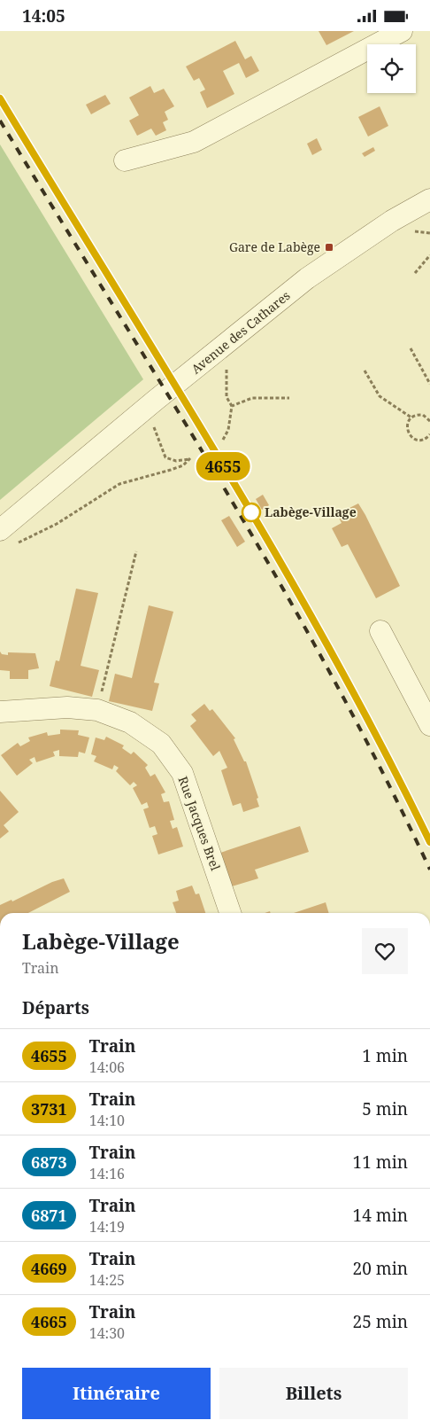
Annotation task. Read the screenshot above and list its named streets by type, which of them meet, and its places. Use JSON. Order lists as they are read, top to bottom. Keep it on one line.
{"streets":{"street":["Avenue des Cathares","Rue Jacques Brel"]},"places":{"transit":["Gare de Labège"],"other":["Labège-Village"]},"page":{"status":"14:05","on_map":"4655","heading":[["Labège-Village","Train"],"Départs"],"list":[{"mark":"4655","name":"Train","note":"14:06","value":"1 min"},{"mark":"3731","name":"Train","note":"14:10","value":"5 min"},{"mark":"6873","name":"Train","note":"14:16","value":"11 min"},{"mark":"6871","name":"Train","note":"14:19","value":"14 min"},{"mark":"4669","name":"Train","note":"14:25","value":"20 min"},{"mark":"4665","name":"Train","note":"14:30","value":"25 min"}],"buttons":["Itinéraire","Billets"]}}
